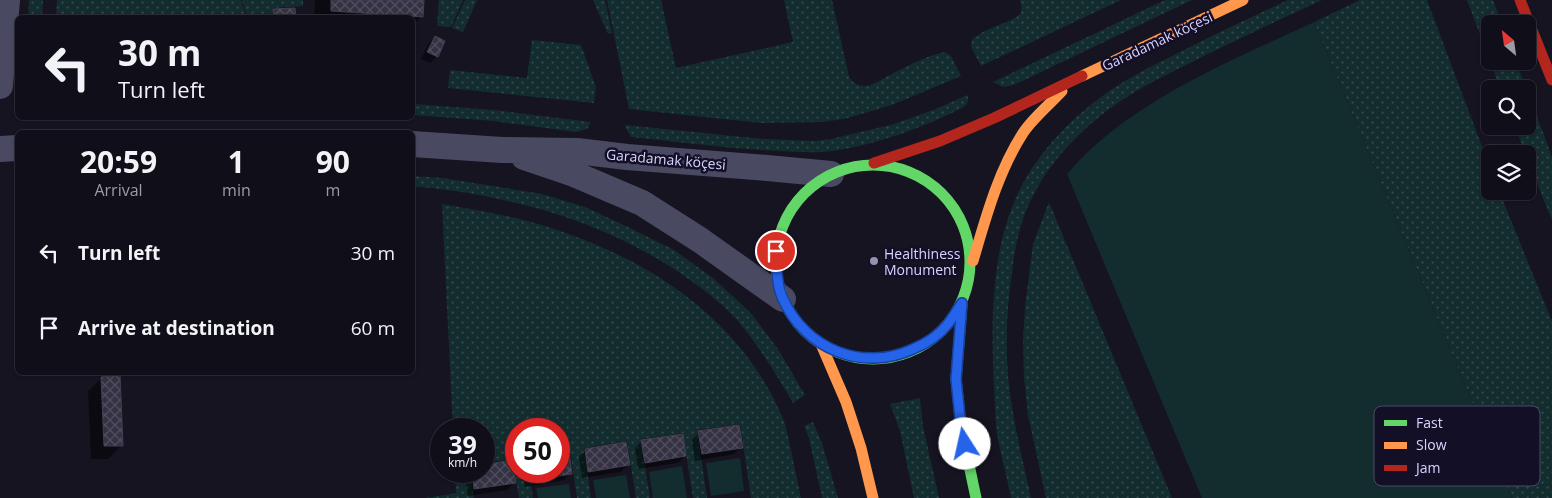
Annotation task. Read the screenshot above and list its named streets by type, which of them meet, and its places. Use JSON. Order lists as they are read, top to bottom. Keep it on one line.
{"streets":{"main road":["Garadamak köçesi"]},"places":["Healthiness Monument"],"legend":["Fast","Slow","Jam"],"north":"top left","page":{"turn":["30 m","Turn left"],"eta":["20:59","Arrival","1","min","90","m"],"list":[{"name":"Turn left","value":"30 m"},{"name":"Arrive at destination","value":"60 m"}],"speed":"39 km/h","limit":"50"}}
